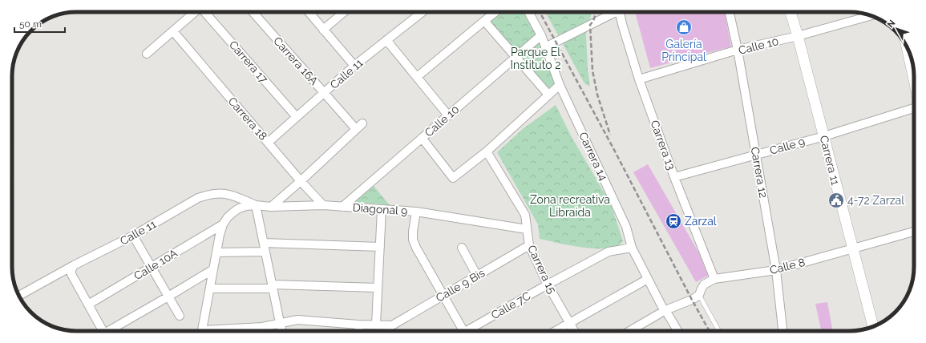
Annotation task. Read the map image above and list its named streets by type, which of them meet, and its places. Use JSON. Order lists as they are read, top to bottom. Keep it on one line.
{"streets":{"street":["Calle 10","Carrera 16A","Carrera 17","Calle 11","Carrera 18","Carrera 13","Calle 9","Carrera 14","Carrera 11","Carrera 12","Diagonal 9","Calle 10A","Calle 8","Carrera 15","Calle 9 Bis","Calle 7C"]},"crossings":[["Calle 10","Carrera 13"],["Calle 10","Carrera 14"],["Calle 10","Carrera 11"],["Calle 10","Carrera 12"],["Calle 10","Diagonal 9"],["Carrera 16A","Calle 11"],["Carrera 16A","Carrera 18"],["Carrera 17","Calle 11"],["Calle 11","Carrera 18"],["Calle 11","Diagonal 9"],["Carrera 18","Diagonal 9"],["Carrera 13","Calle 9"],["Carrera 13","Calle 8"],["Calle 9","Carrera 11"],["Calle 9","Carrera 12"],["Carrera 14","Calle 8"],["Carrera 14","Calle 7C"],["Carrera 11","Calle 8"],["Carrera 12","Calle 8"],["Diagonal 9","Calle 10A"],["Diagonal 9","Carrera 15"],["Carrera 15","Calle 9 Bis"],["Carrera 15","Calle 7C"]],"parks":["Parque El Instituto 2","Zona recreativa Libraida"],"places":{"shop":["Galería Principal"],"public building":["4-72 Zarzal"],"station":["Zarzal"]},"scale_bar":"50 m","north":"top left"}
